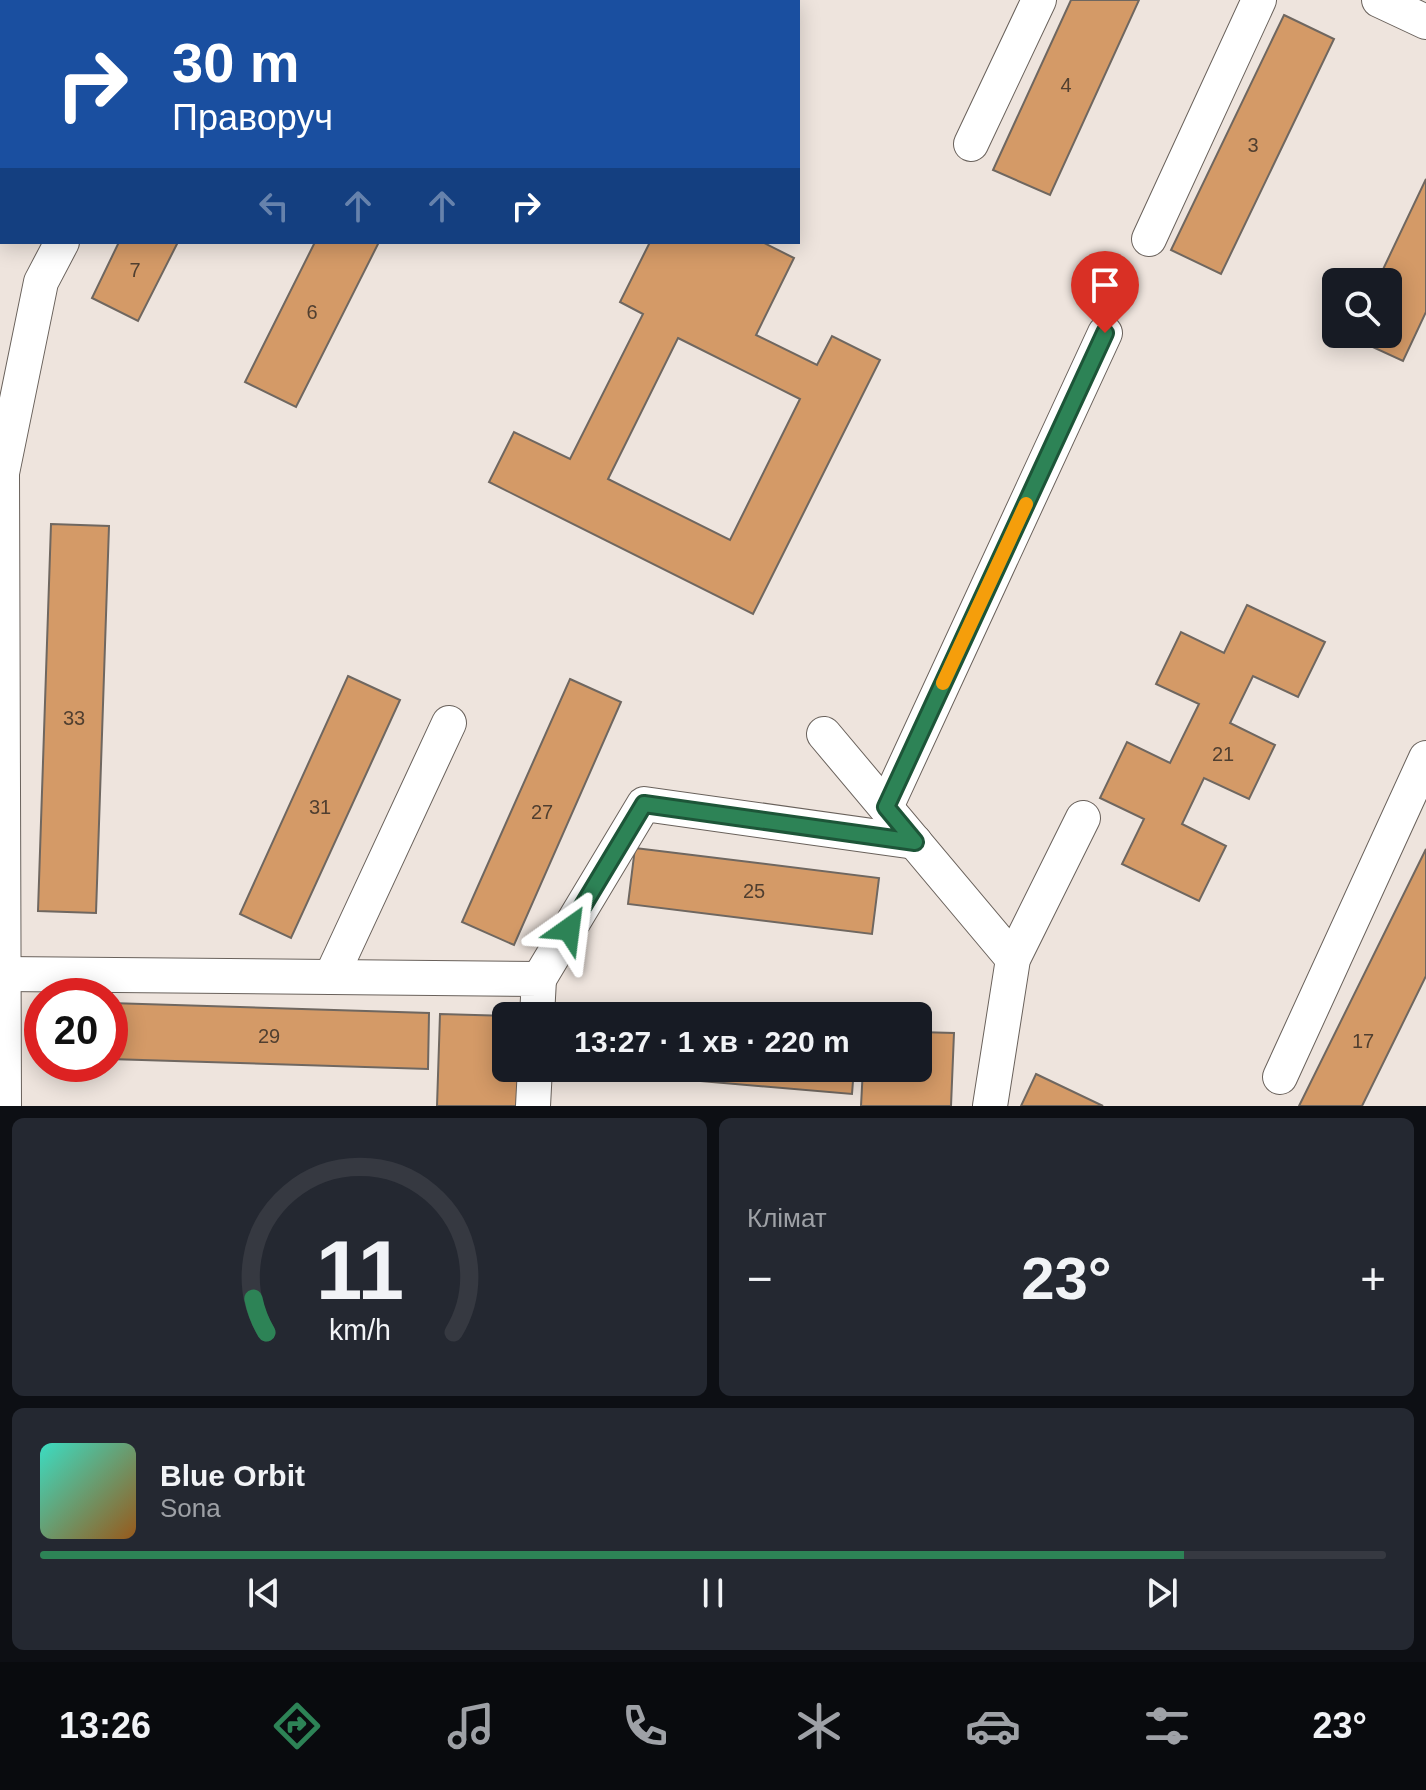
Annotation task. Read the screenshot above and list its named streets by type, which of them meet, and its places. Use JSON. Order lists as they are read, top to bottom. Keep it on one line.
{"house_numbers":["4","3","7","6","33","21","31","27","25","29","17"],"page":{"turn":["30 m","Праворуч"],"limit":"20","trip":"13:27 · 1 хв · 220 m","tile":"Клімат","heat":["−","23°","+"],"song":["Blue Orbit","Sona"],"tabs":["13:26","23°"],"gauge":["11","km/h"]}}
